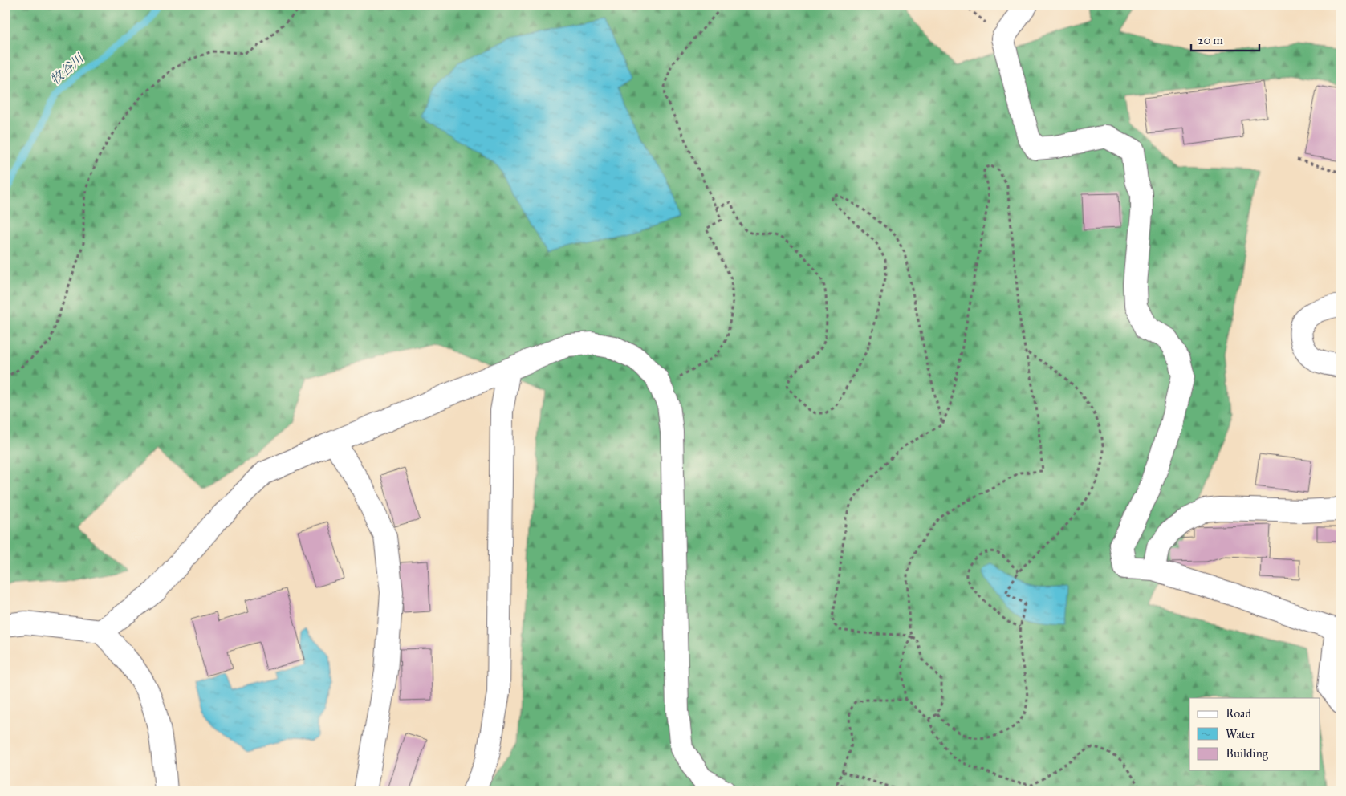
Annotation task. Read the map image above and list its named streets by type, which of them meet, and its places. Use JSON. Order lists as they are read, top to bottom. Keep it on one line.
{"water":["牧谷川"],"legend":["Road","Water","Building"],"scale_bar":"20 m"}
